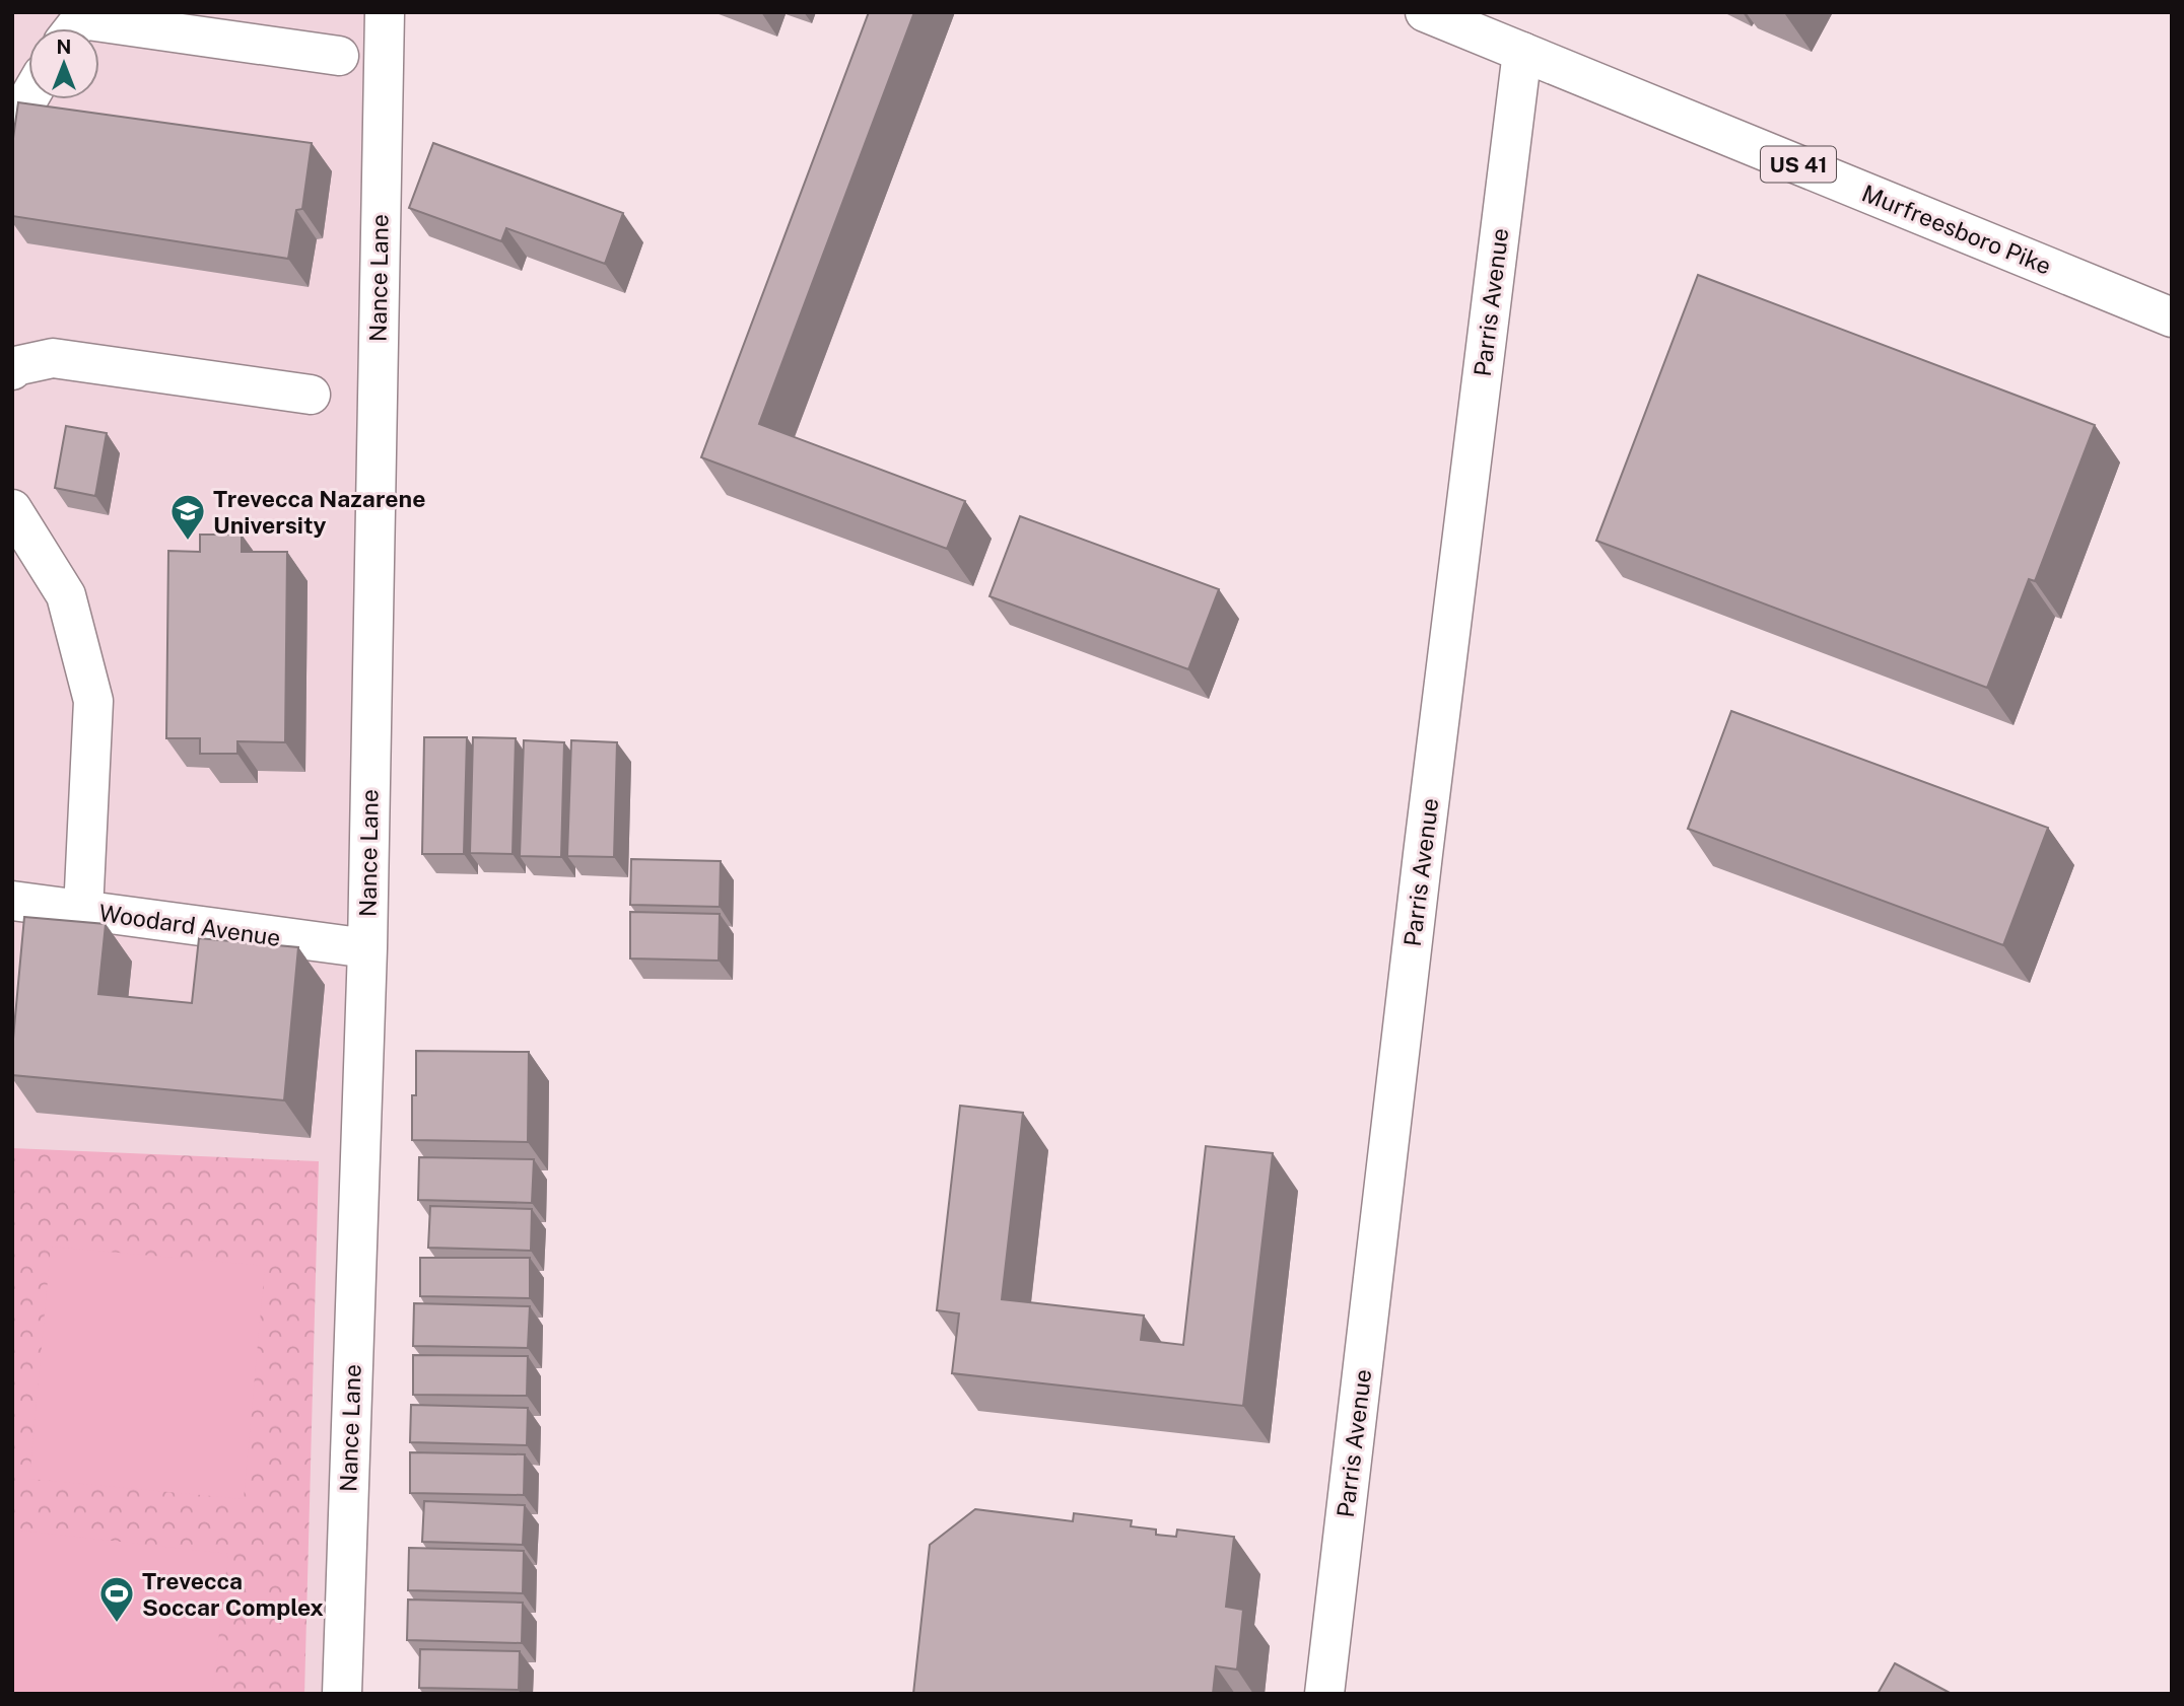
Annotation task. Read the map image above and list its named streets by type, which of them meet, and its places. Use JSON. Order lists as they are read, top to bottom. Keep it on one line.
{"streets":{"street":["US 41","Murfreesboro Pike","Nance Lane","Parris Avenue","Woodard Avenue"]},"crossings":[["Murfreesboro Pike","Parris Avenue"],["Nance Lane","Woodard Avenue"]],"places":{"school or university":["Trevecca Nazarene University"],"sports":["Trevecca Soccar Complex"]},"north":"top"}
